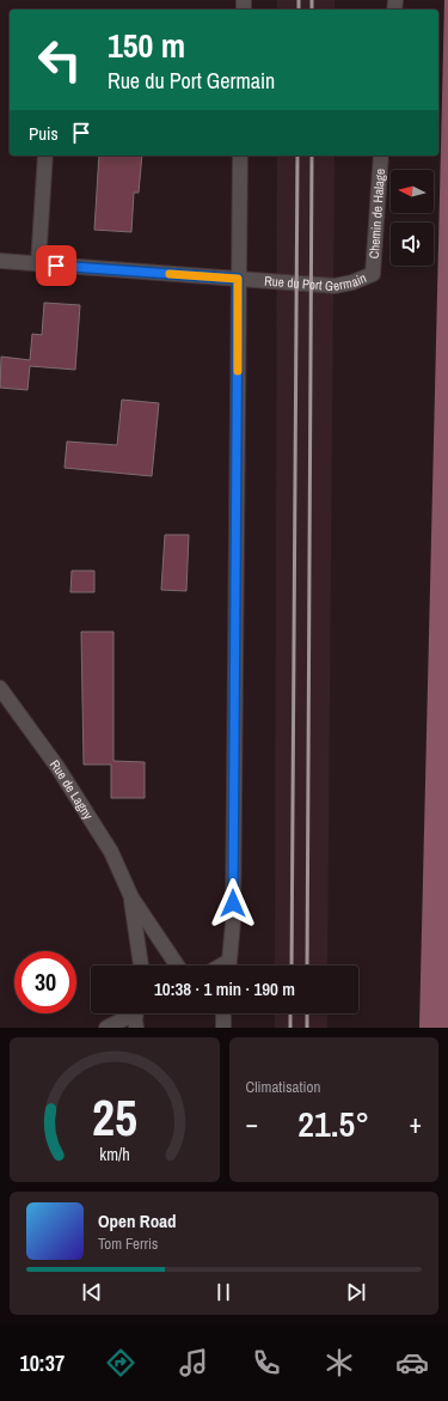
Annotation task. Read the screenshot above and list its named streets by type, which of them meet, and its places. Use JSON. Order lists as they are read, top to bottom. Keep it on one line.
{"streets":{"street":["Chemin de Halage","Rue du Port Germain","Rue de Lagny"]},"crossings":[["Chemin de Halage","Rue du Port Germain"]],"north":"left","page":{"turn":["150 m","Rue du Port Germain"],"then":"Puis","limit":"30","trip":"10:38 · 1 min · 190 m","tile":"Climatisation","heat":["−","21.5°","+"],"song":["Open Road","Tom Ferris"],"tabs":"10:37","gauge":["25","km/h"]}}
